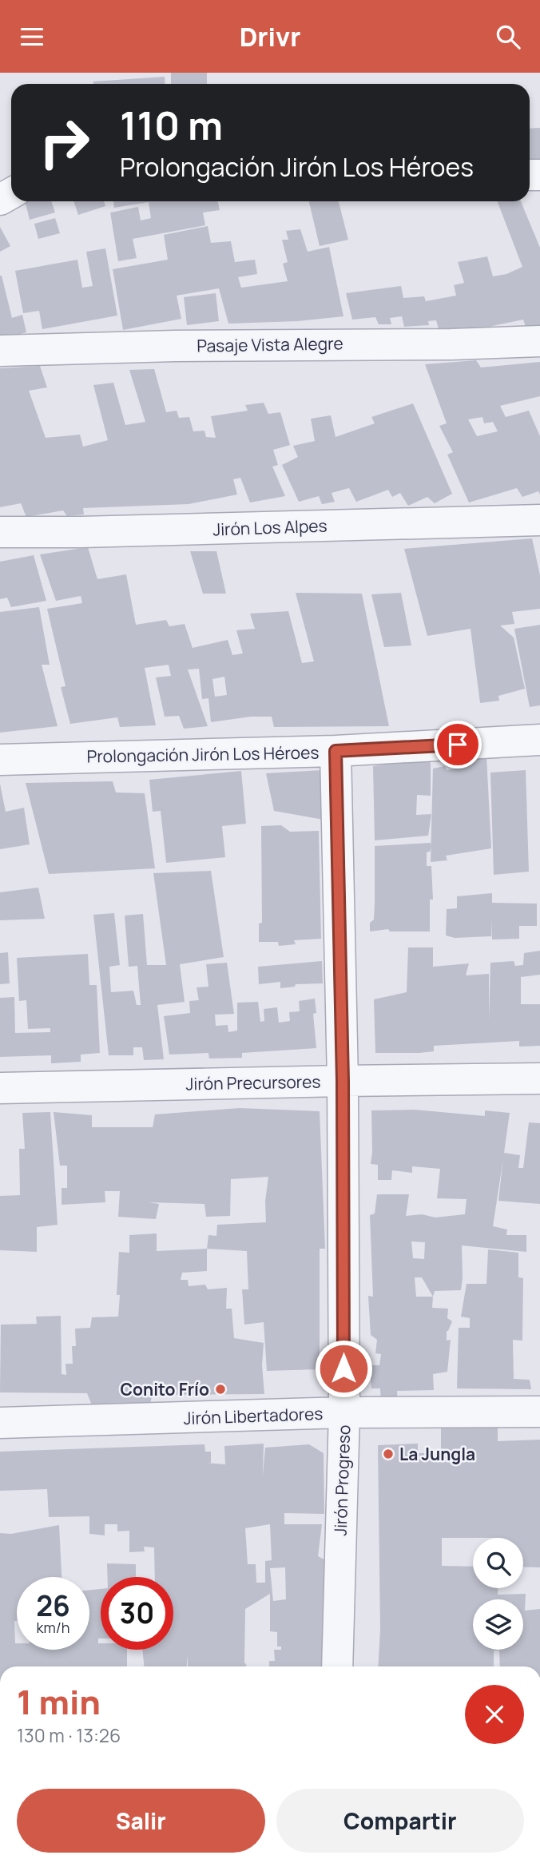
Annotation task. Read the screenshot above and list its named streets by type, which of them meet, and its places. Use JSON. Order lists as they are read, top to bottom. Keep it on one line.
{"streets":{"street":["Pasaje Vista Alegre","Jirón Los Alpes","Prolongación Jirón Los Héroes","Jirón Precursores","Jirón Libertadores","Jirón Progreso"]},"crossings":[["Prolongación Jirón Los Héroes","Jirón Progreso"],["Jirón Precursores","Jirón Progreso"],["Jirón Libertadores","Jirón Progreso"]],"places":["Conito Frío","La Jungla"],"page":{"header":"Drivr","turn":["110 m","Prolongación Jirón Los Héroes"],"speed":"26 km/h","limit":"30","heading":["1 min","130 m · 13:26"],"buttons":["Salir","Compartir"]}}
